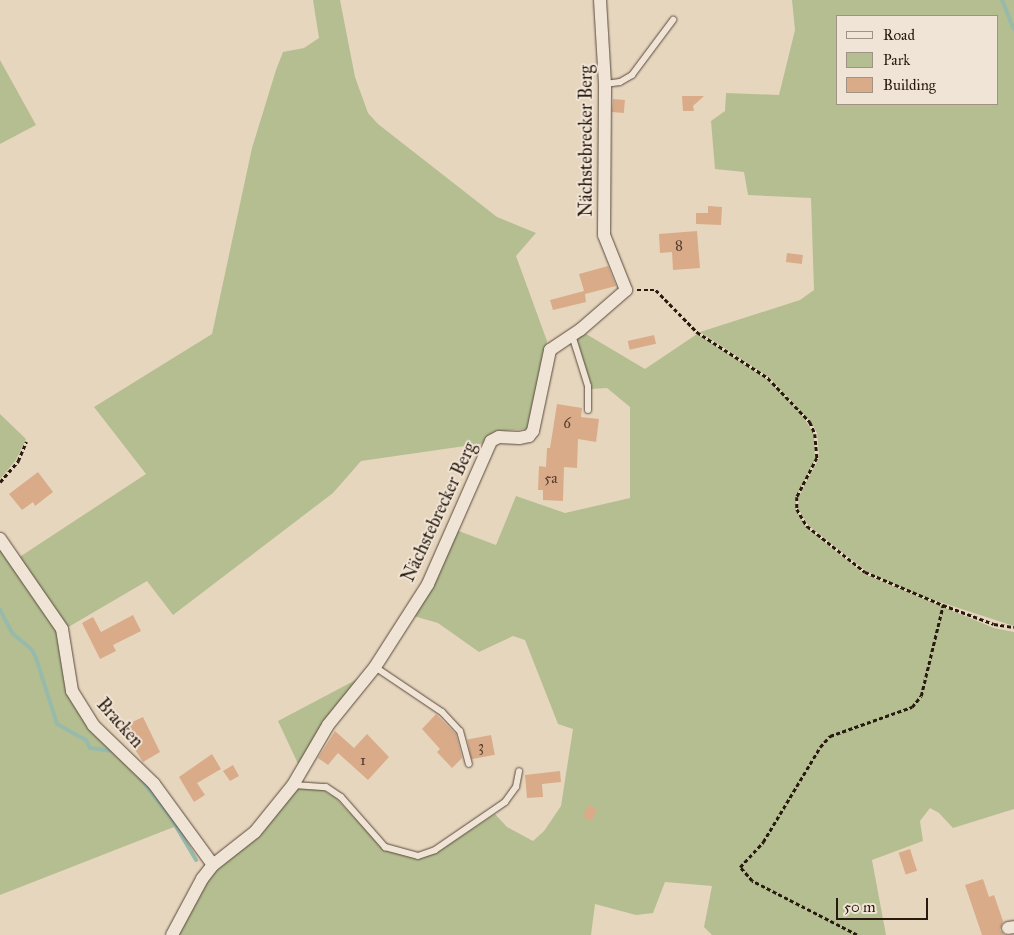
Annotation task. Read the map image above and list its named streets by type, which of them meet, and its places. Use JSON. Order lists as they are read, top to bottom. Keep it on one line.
{"streets":{"street":["Nächstebrecker Berg","Bracken"]},"crossings":[["Nächstebrecker Berg","Bracken"]],"house_numbers":["8","6","5a","3","1"],"legend":["Road","Park","Building"],"scale_bar":"50 m"}
